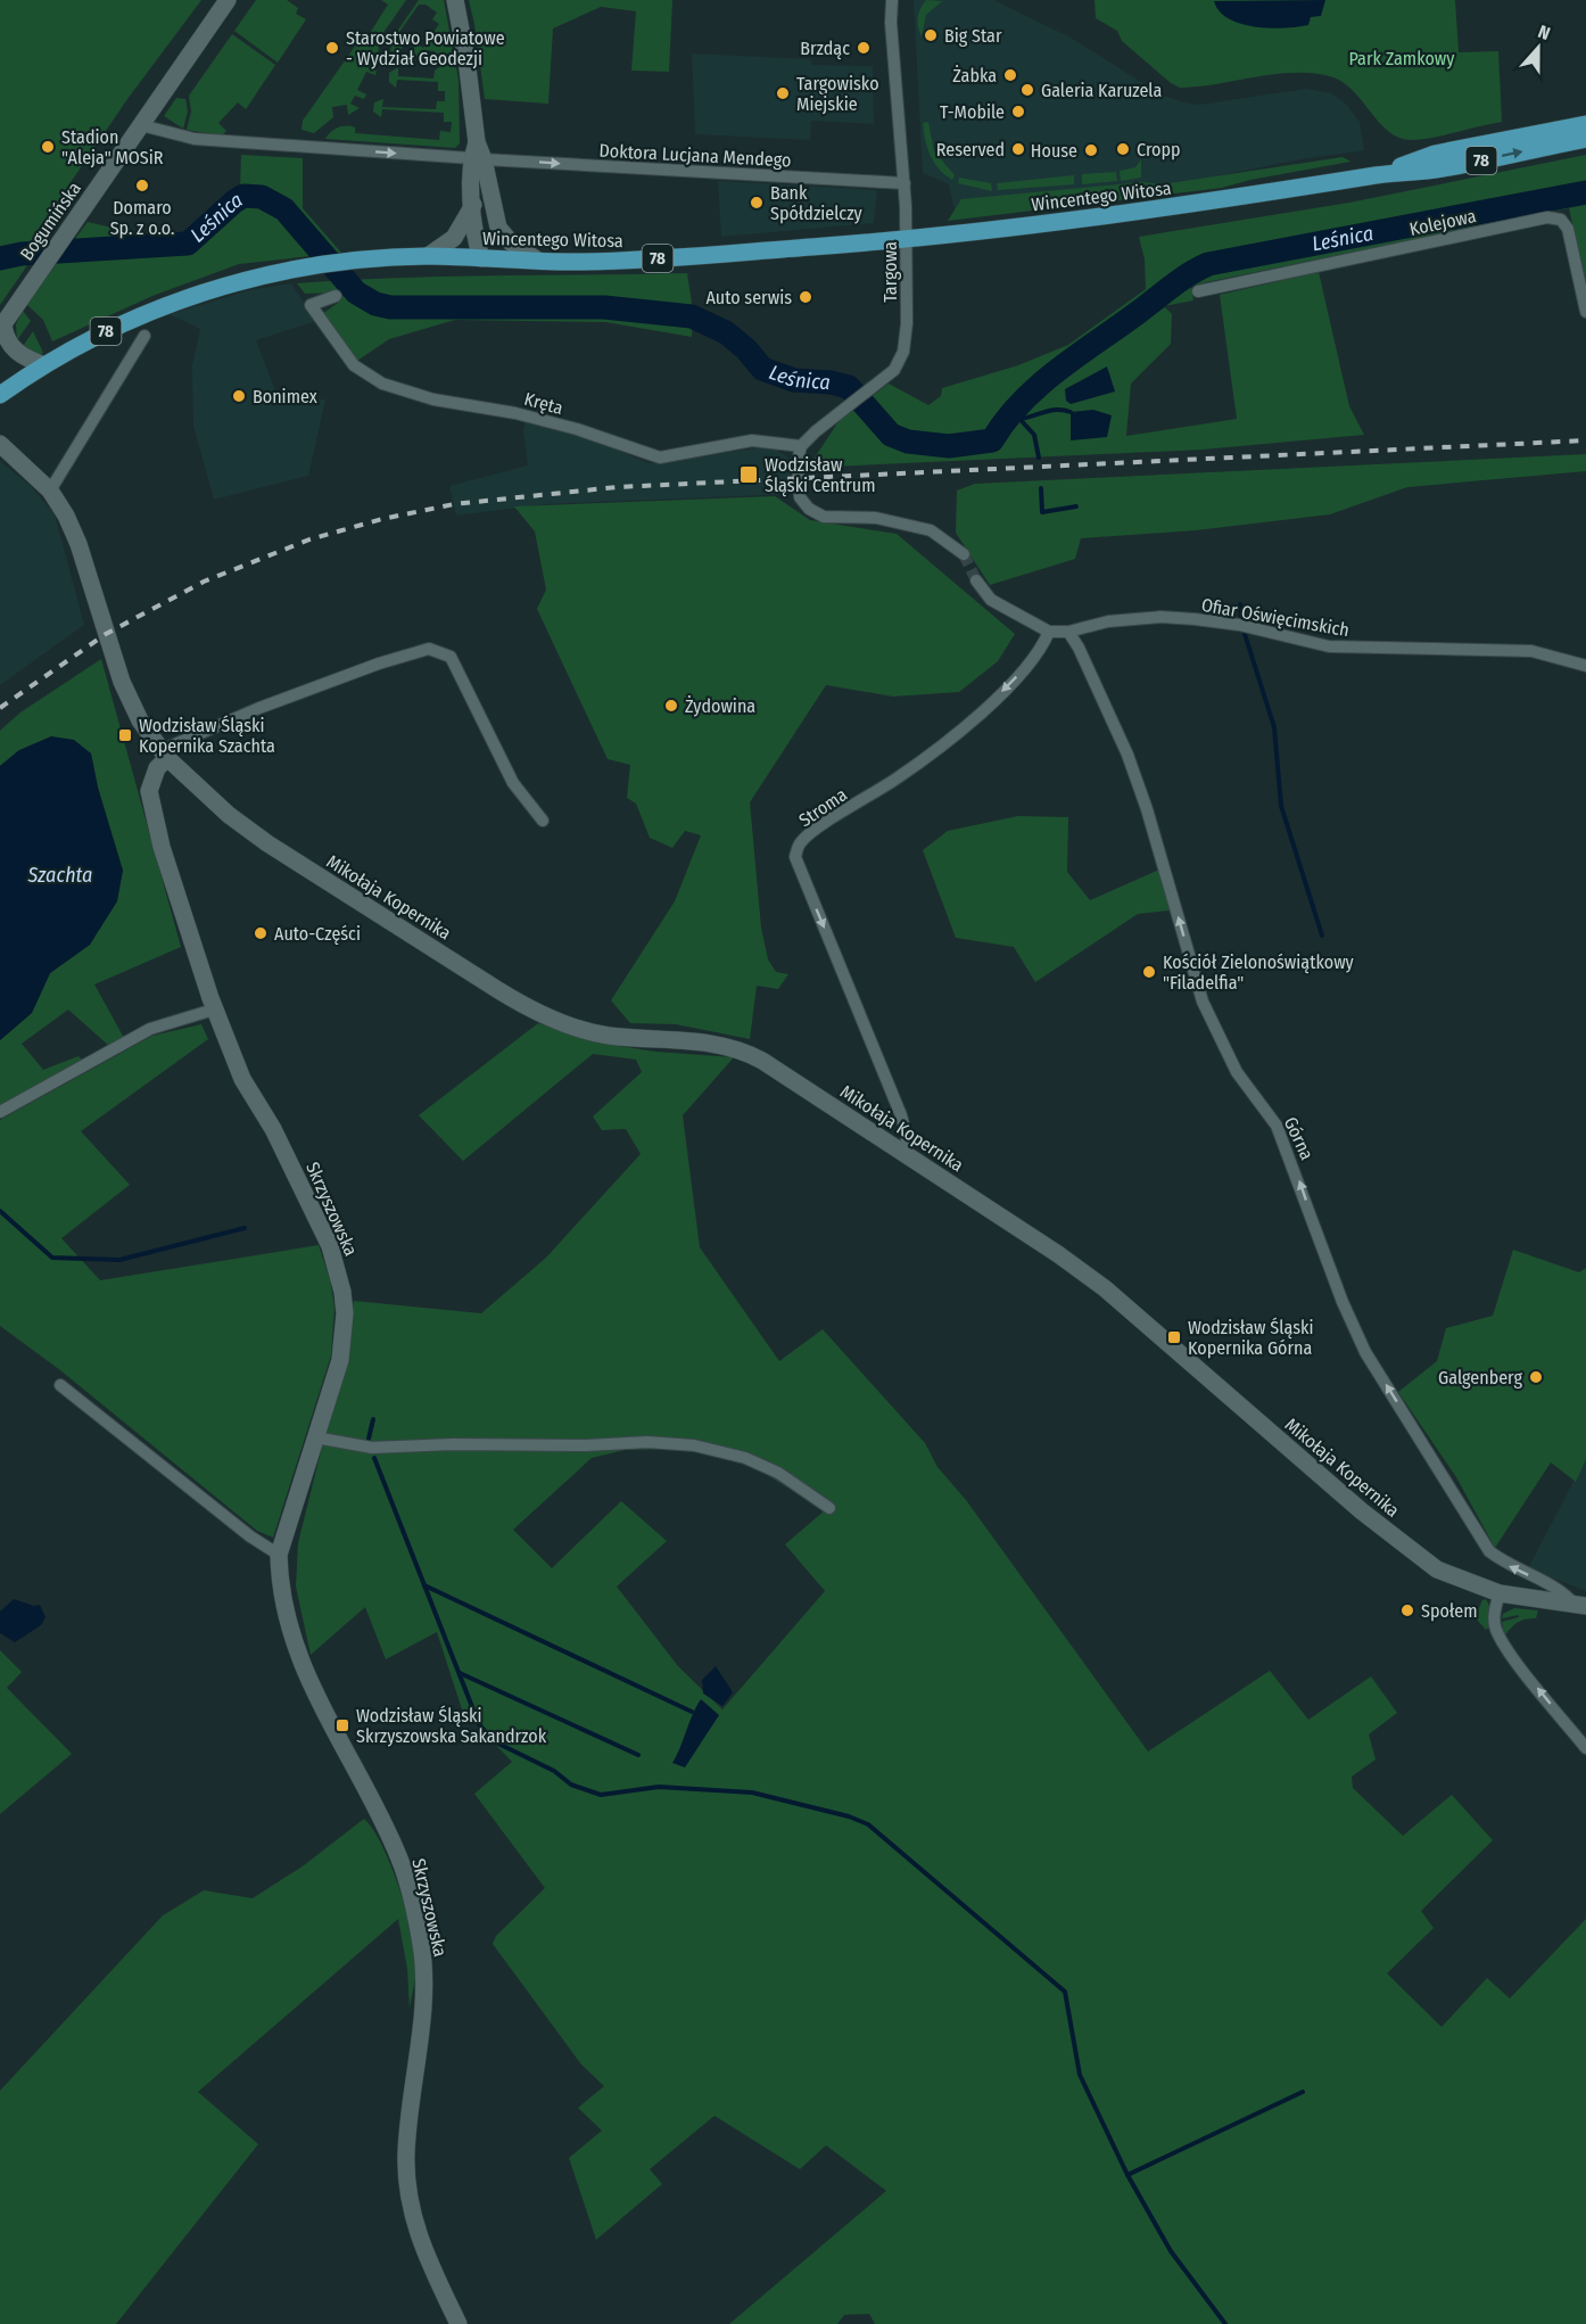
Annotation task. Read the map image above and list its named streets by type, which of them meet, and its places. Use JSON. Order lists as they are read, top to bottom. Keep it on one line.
{"streets":{"main road":["78","Wincentego Witosa"],"street":["Doktora Lucjana Mendego","Bogumińska","Kolejowa","Targowa","Kręta","Ofiar Oświęcimskich","Stroma","Mikołaja Kopernika","Górna","Skrzyszowska"]},"crossings":[["Doktora Lucjana Mendego","Bogumińska"],["Doktora Lucjana Mendego","Targowa"],["Wincentego Witosa","Targowa"],["Targowa","Kręta"],["Ofiar Oświęcimskich","Stroma"],["Ofiar Oświęcimskich","Górna"],["Stroma","Mikołaja Kopernika"],["Mikołaja Kopernika","Górna"],["Mikołaja Kopernika","Skrzyszowska"]],"one_way":["Doktora Lucjana Mendego","Stroma","Górna"],"water":["Leśnica","Szachta"],"parks":["Park Zamkowy"],"places":{"other":["Big Star","Starostwo Powiatowe - Wydział Geodezji","Brzdąc","Żabka","Galeria Karuzela","Targowisko Miejskie","T-Mobile","Stadion \"Aleja\" MOSiR","Reserved","Cropp","House","Domaro Sp. z o.o.","Bank Spółdzielczy","Auto serwis","Bonimex","Żydowina","Auto-Części","Kościół Zielonoświątkowy \"Filadelfia\"","Galgenberg","Społem"],"transit":["Wodzisław Śląski Centrum","Wodzisław Śląski Kopernika Szachta","Wodzisław Śląski Kopernika Górna","Wodzisław Śląski Skrzyszowska Sakandrzok"]},"north":"top"}
